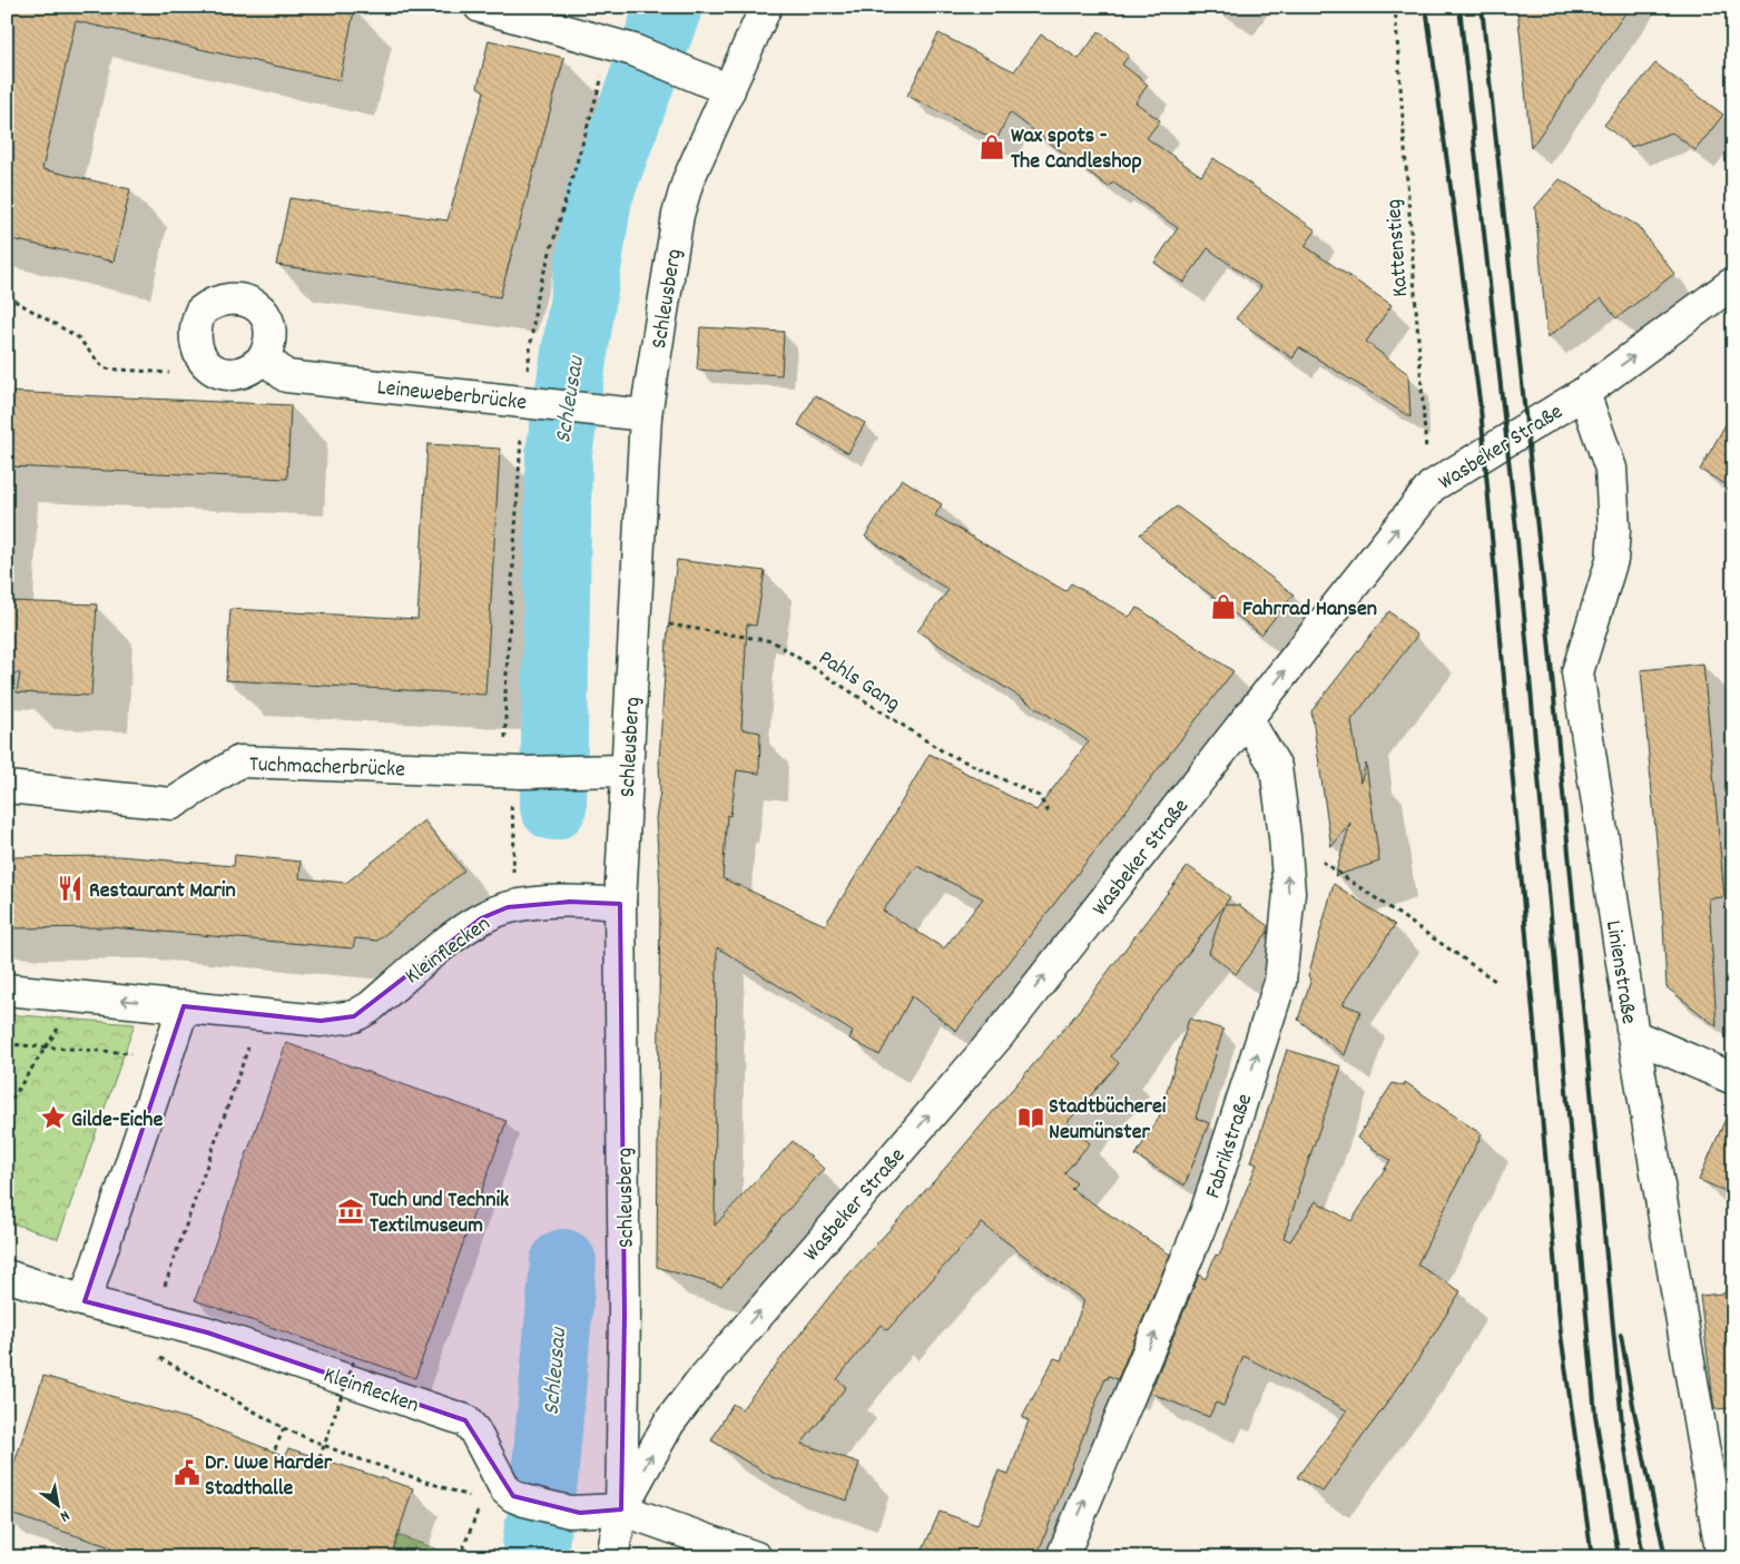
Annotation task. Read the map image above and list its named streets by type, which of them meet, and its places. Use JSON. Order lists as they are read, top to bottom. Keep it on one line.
{"streets":{"street":["Schleusberg","Leineweberbrücke","Wasbeker Straße","Tuchmacherbrücke","Kleinflecken","Linienstraße","Fabrikstraße"],"path":["Kattenstieg","Pahls Gang"]},"crossings":[["Kattenstieg","Wasbeker Straße"],["Schleusberg","Leineweberbrücke"],["Schleusberg","Wasbeker Straße"],["Schleusberg","Pahls Gang"],["Schleusberg","Tuchmacherbrücke"],["Schleusberg","Kleinflecken"],["Wasbeker Straße","Kleinflecken"],["Wasbeker Straße","Linienstraße"],["Wasbeker Straße","Fabrikstraße"]],"one_way":["Wasbeker Straße","Fabrikstraße"],"water":["Schleusau"],"places":{"shop":["Wax spots - The Candleshop","Fahrrad Hansen"],"restaurant":["Restaurant Marin"],"place":["Gilde-Eiche"],"library":["Stadtbücherei Neumünster"],"museum":["Tuch und Technik Textilmuseum"],"public building":["Dr. Uwe Harder Stadthalle"]},"north":"bottom right"}
